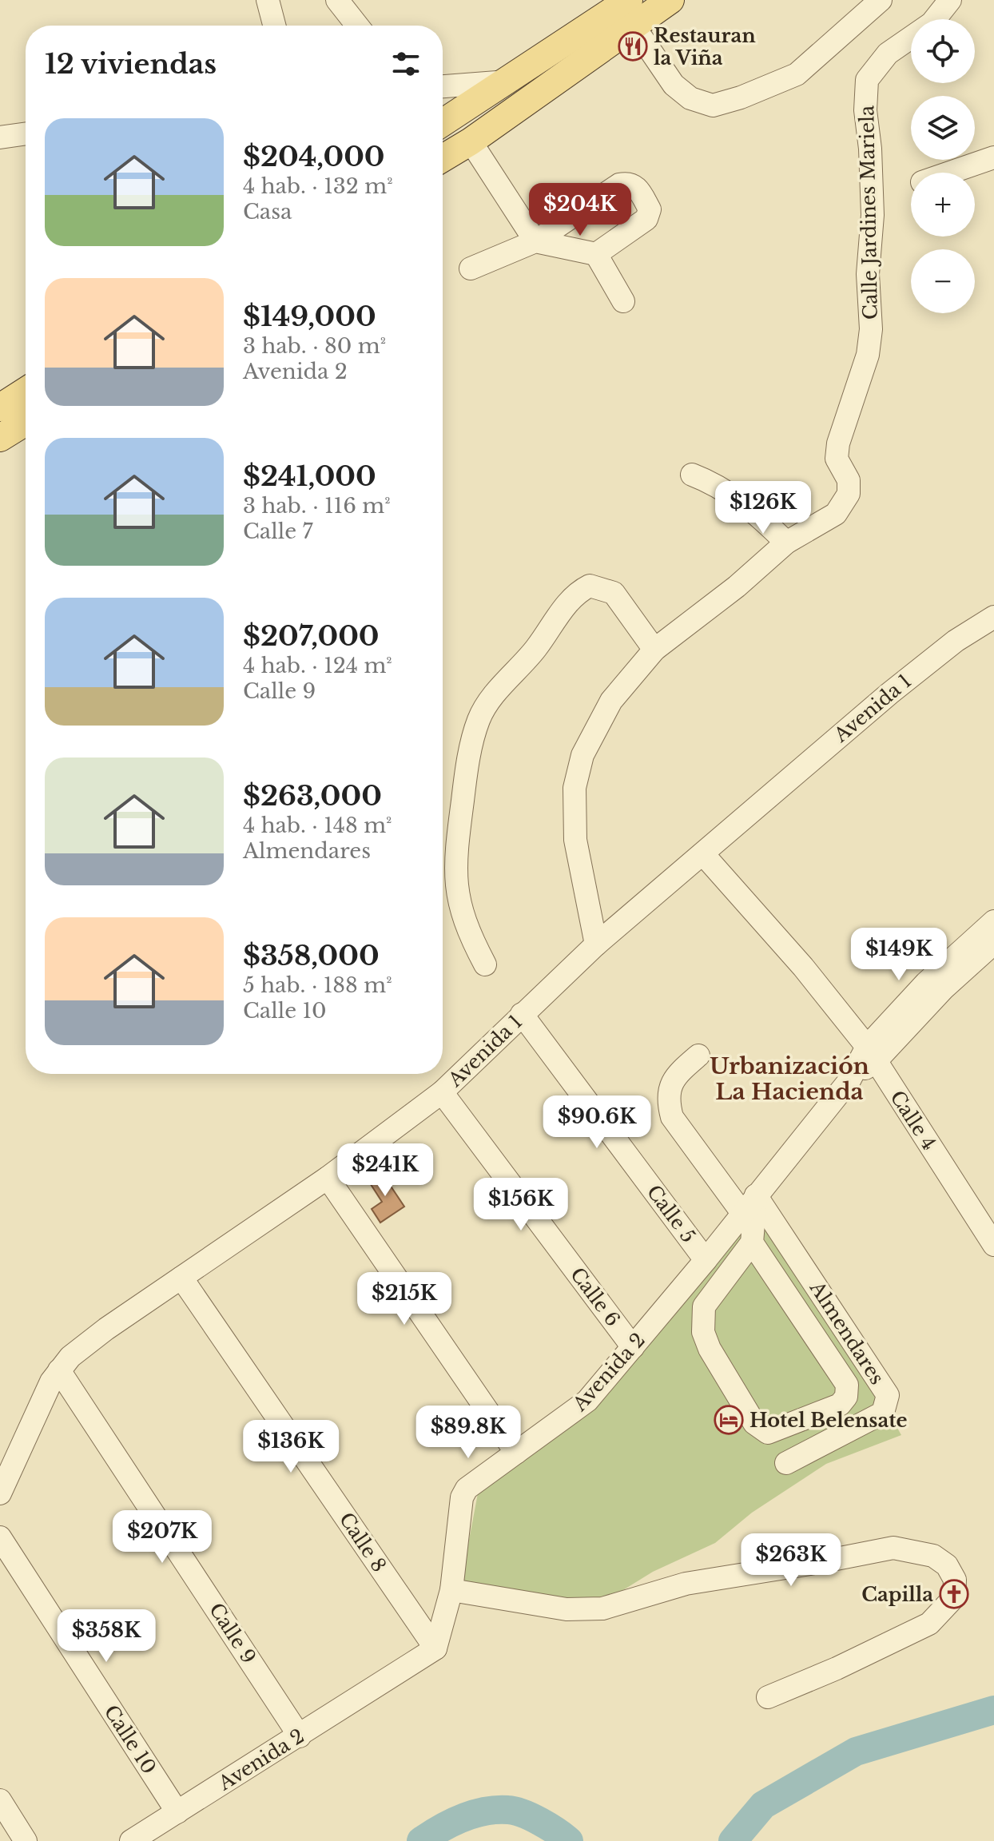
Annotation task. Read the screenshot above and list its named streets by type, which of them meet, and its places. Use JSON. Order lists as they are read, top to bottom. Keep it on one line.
{"streets":{"street":["Calle Jardines Mariela","Avenida 1","Calle 4","Calle 5","Calle 6","Almendares","Avenida 2","Calle 8","Calle 9","Calle 10"]},"crossings":[["Calle Jardines Mariela","Avenida 1"],["Avenida 1","Calle 4"],["Avenida 1","Calle 5"],["Avenida 1","Calle 6"],["Avenida 1","Calle 8"],["Avenida 1","Calle 9"],["Calle 4","Avenida 2"],["Calle 5","Avenida 2"],["Calle 6","Avenida 2"],["Almendares","Avenida 2"],["Avenida 2","Calle 8"],["Avenida 2","Calle 9"],["Avenida 2","Calle 10"]],"districts":["Urbanización La Hacienda"],"places":{"restaurant":["Restauran la Viña"],"hotel":["Hotel Belensate"],"church":["Capilla"]},"page":{"map_buttons":["+","−"],"heading":"12 viviendas","list":[{"name":"$204,000","note":"4 hab. · 132 m² · Casa"},{"name":"$149,000","note":"3 hab. · 80 m² · Avenida 2"},{"name":"$241,000","note":"3 hab. · 116 m² · Calle 7"},{"name":"$207,000","note":"4 hab. · 124 m² · Calle 9"},{"name":"$263,000","note":"4 hab. · 148 m² · Almendares"},{"name":"$358,000","note":"5 hab. · 188 m² · Calle 10"}],"price":["$204K","$126K","$149K","$90.6K","$241K","$156K","$215K","$89.8K","$136K","$207K","$263K","$358K"]}}
